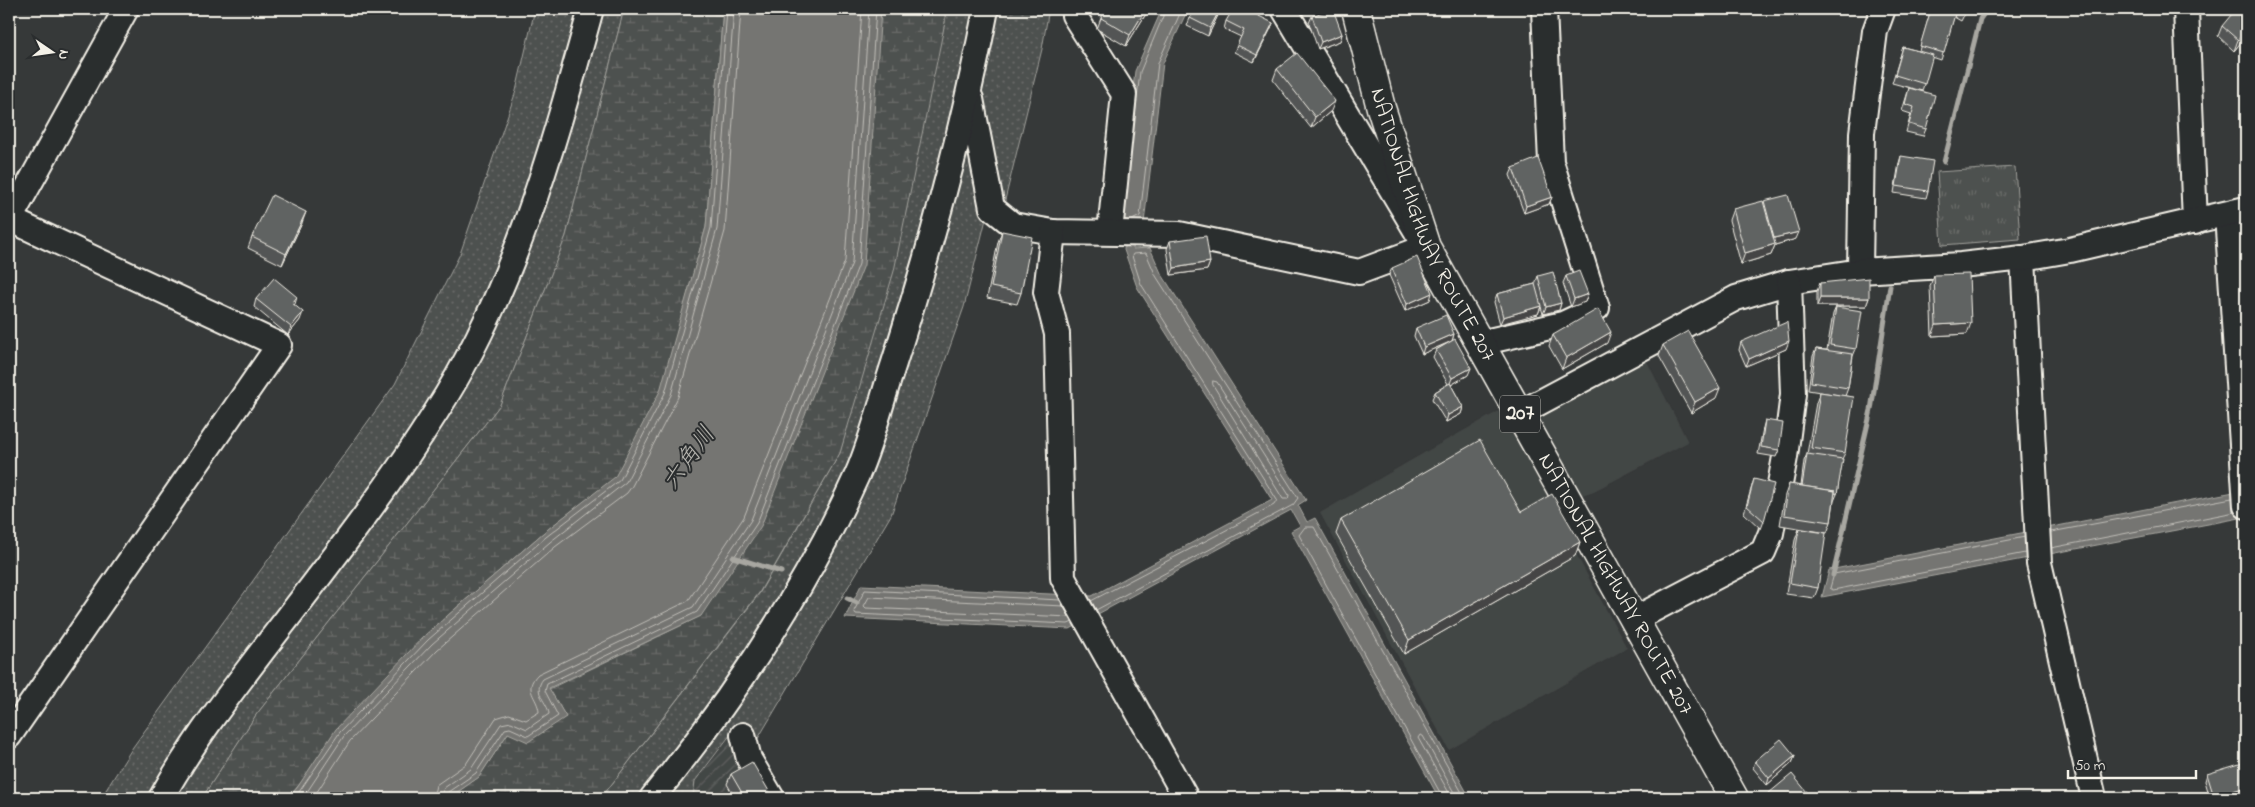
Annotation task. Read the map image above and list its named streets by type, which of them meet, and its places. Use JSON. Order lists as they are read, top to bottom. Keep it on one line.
{"streets":{"highway":["NATIONAL HIGHWAY ROUTE 207","207"]},"water":["六角川"],"scale_bar":"50 m","north":"right"}
